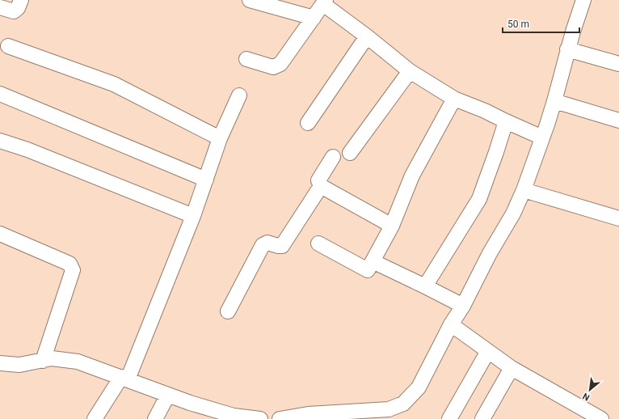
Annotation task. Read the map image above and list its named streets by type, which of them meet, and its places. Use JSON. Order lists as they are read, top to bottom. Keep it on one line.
{"scale_bar":"50 m","north":"bottom left"}
